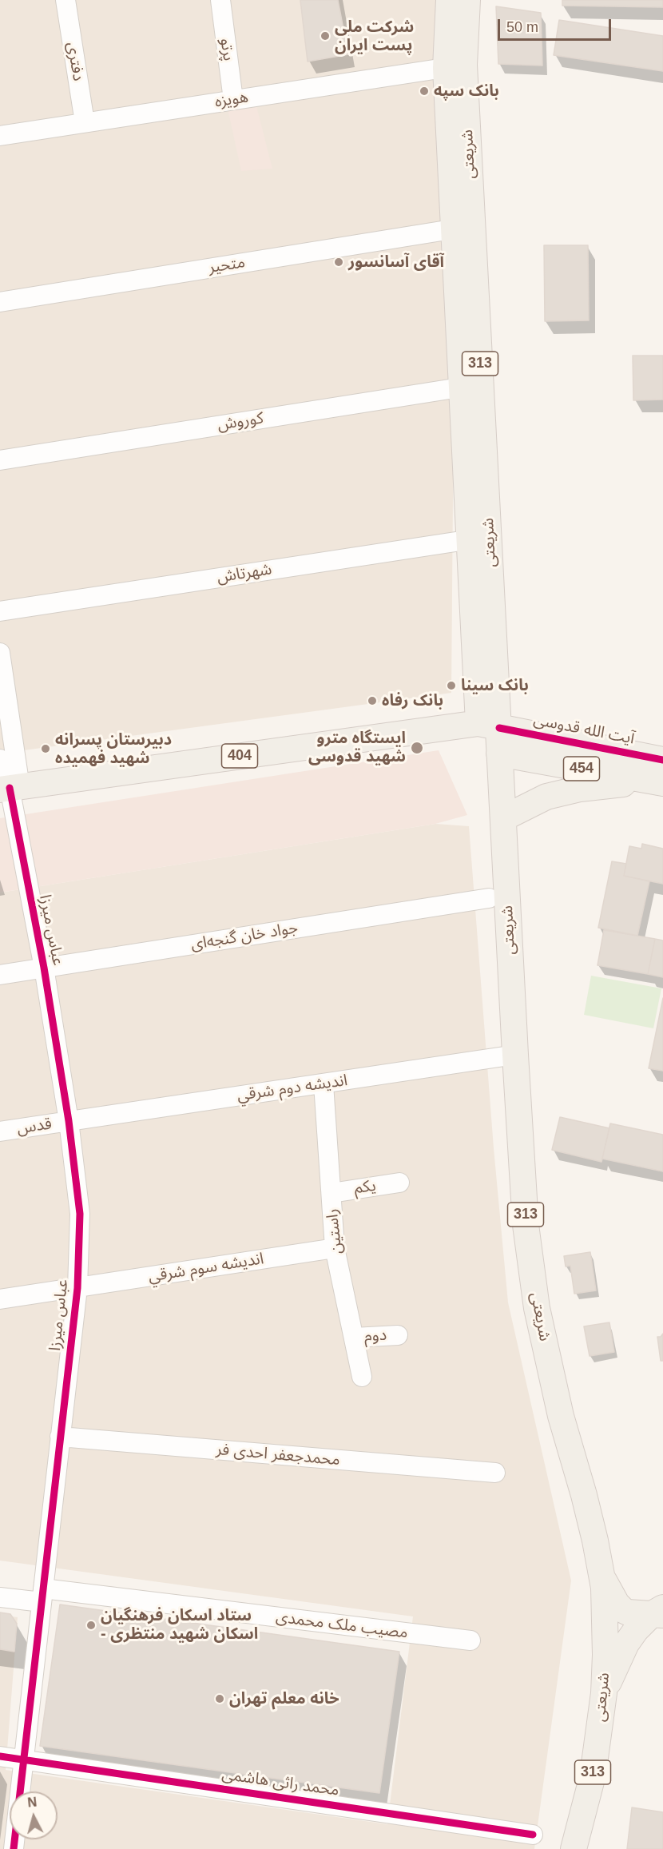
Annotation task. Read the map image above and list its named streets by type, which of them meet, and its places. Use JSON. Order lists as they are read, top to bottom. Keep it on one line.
{"streets":{"main road":["شریعتی","313","آیت الله قدوسی","404","454"],"street":["پرتو","دفتری","هویزه","متحیر","کوروش","شهرتاش","عباس میرزا","جواد خان گنجه‌ای","انديشه دوم شرقي","قدس","یکم","راستین","اندیشه سوم شرقي","دوم","محمدجعفر احدی فر","مصیب ملک محمدی","محمد راثی هاشمی"]},"crossings":[["پرتو","هویزه"],["دفتری","هویزه"],["هویزه","شریعتی"],["شریعتی","متحیر"],["شریعتی","کوروش"],["شریعتی","شهرتاش"],["شریعتی","آیت الله قدوسی"],["شریعتی","404"],["شریعتی","454"],["شریعتی","جواد خان گنجه‌ای"],["شریعتی","انديشه دوم شرقي"],["آیت الله قدوسی","404"],["404","عباس میرزا"],["عباس میرزا","جواد خان گنجه‌ای"],["عباس میرزا","انديشه دوم شرقي"],["عباس میرزا","قدس"],["عباس میرزا","اندیشه سوم شرقي"],["عباس میرزا","محمدجعفر احدی فر"],["عباس میرزا","مصیب ملک محمدی"],["عباس میرزا","محمد راثی هاشمی"],["انديشه دوم شرقي","قدس"],["انديشه دوم شرقي","راستین"],["یکم","راستین"],["راستین","اندیشه سوم شرقي"],["راستین","دوم"]],"places":["شرکت ملی پست ایران","بانک سپه","آقای آسانسور","بانک سینا","بانک رفاه","ایستگاه مترو شهید قدوسی","دبیرستان پسرانه شهید فهمیده","ستاد اسکان فرهنگیان - اسکان شهید منتظری","خانه معلم تهران"],"scale_bar":"50 m","north":"top"}
